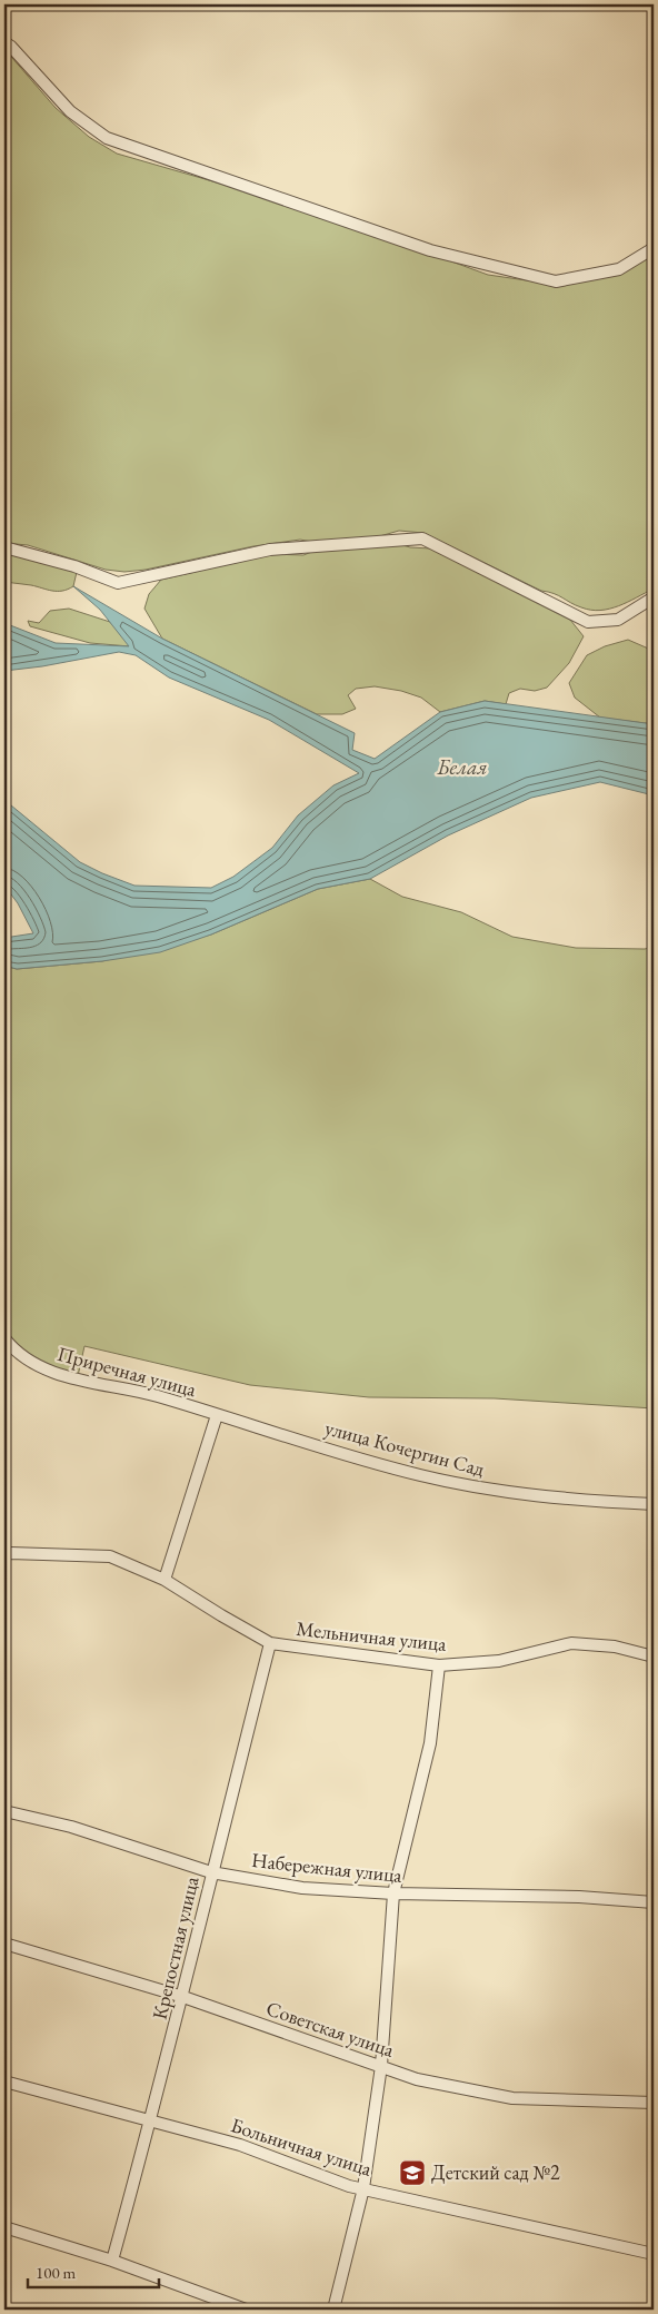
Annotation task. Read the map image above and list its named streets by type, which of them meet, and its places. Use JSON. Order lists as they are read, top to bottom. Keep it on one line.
{"streets":{"street":["Приречная улица","улица Кочергин Сад","Мельничная улица","Набережная улица","Крепостная улица","Советская улица","Больничная улица"]},"crossings":[["Приречная улица","улица Кочергин Сад"],["Мельничная улица","Крепостная улица"],["Набережная улица","Крепостная улица"],["Крепостная улица","Советская улица"],["Крепостная улица","Больничная улица"]],"water":["Белая"],"places":{"school or university":["Детский сад №2"]},"scale_bar":"100 m"}
